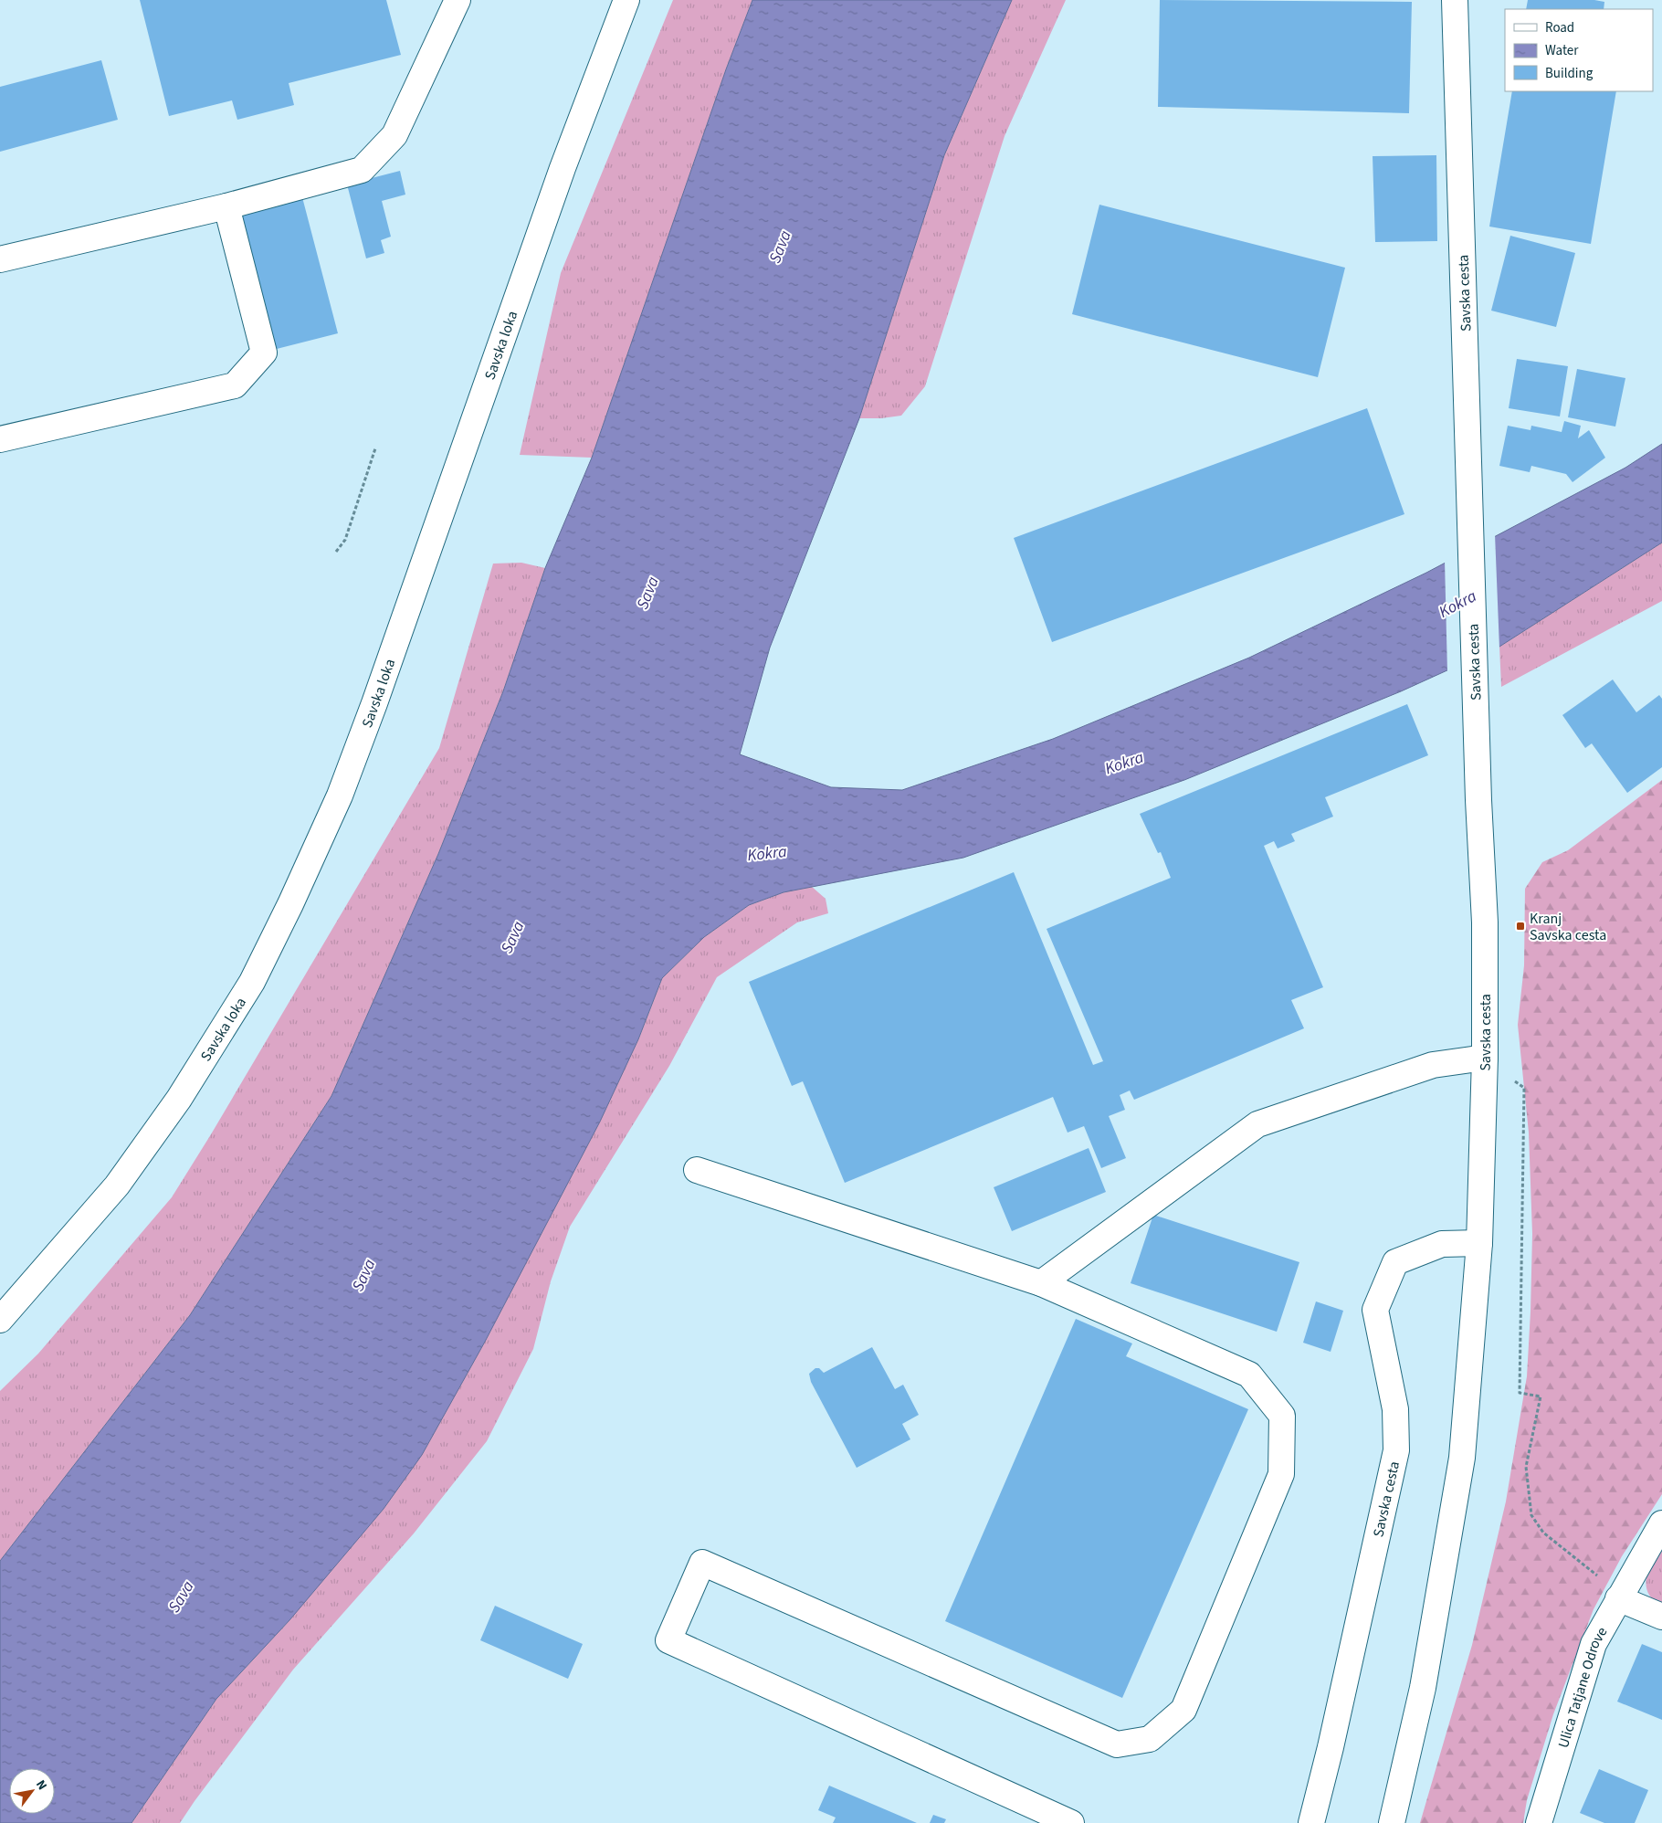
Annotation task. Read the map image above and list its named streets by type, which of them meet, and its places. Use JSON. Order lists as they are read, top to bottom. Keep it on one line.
{"streets":{"street":["Savska cesta","Savska loka","Ulica Tatjane Odrove"]},"water":["Sava","Kokra"],"places":{"transit":["Kranj Savska cesta"]},"legend":["Road","Water","Building"],"north":"top right"}
